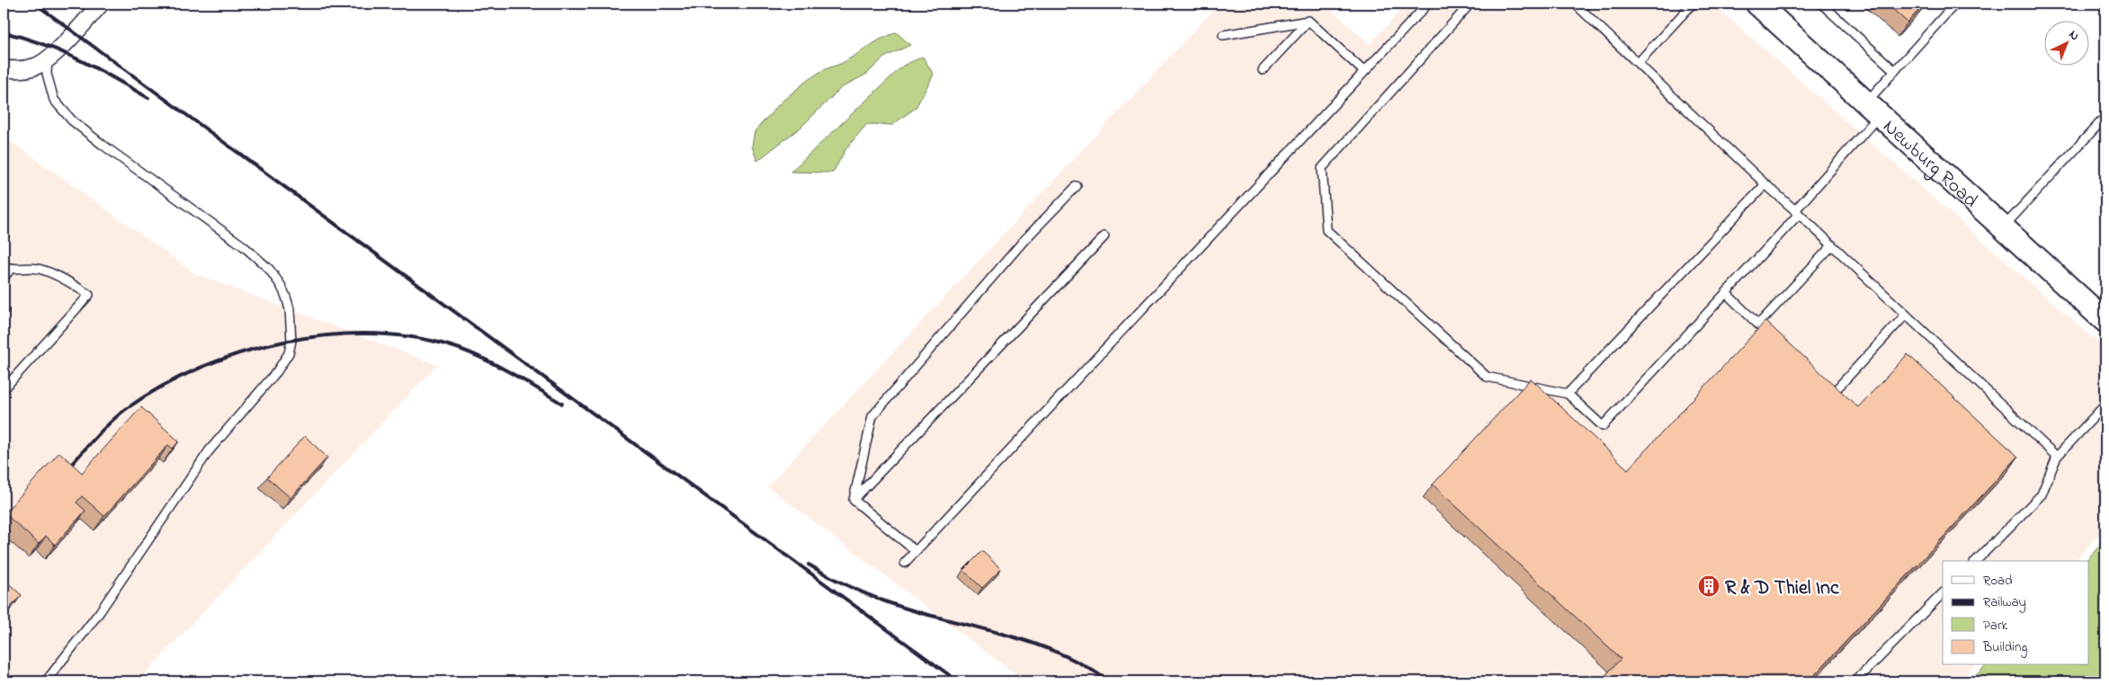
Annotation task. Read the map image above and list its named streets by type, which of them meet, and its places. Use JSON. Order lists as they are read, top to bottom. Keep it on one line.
{"streets":{"main road":["Newburg Road"]},"places":{"building":["R & D Thiel Inc"]},"legend":["Road","Railway","Park","Building"],"north":"top right"}
